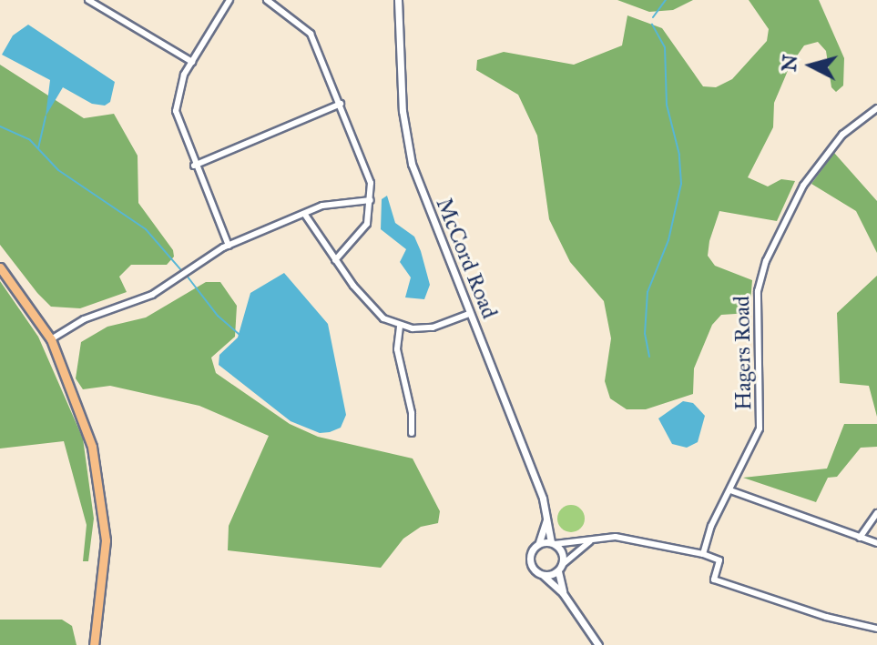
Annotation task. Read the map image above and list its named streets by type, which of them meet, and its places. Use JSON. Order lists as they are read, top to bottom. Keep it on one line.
{"streets":{"street":["McCord Road","Hagers Road"]},"north":"left"}
